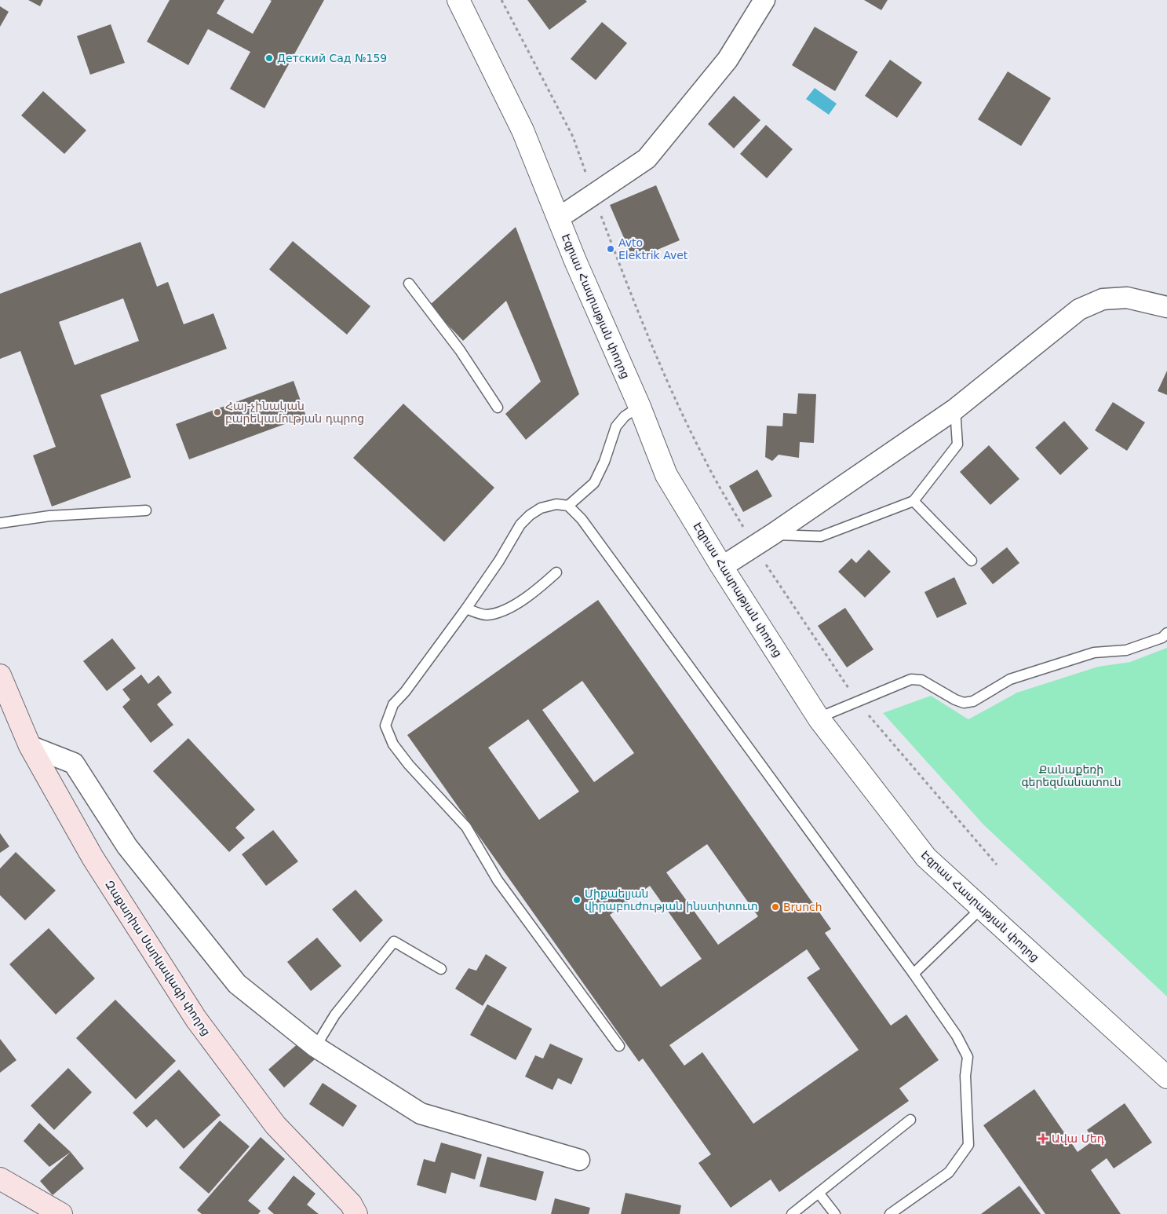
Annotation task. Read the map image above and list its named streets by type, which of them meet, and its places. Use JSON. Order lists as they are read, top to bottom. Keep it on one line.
{"streets":{"main road":["Զաքարիա Սարկավագի փողոց"],"street":["Էզրաս Հասրաթյան փողոց"]},"parks":["Քանաքեռի գերեզմանատուն"],"places":{"other":["Детский Сад №159","Avto Elektrik Avet","Հայ-չինական բարեկամության դպրոց","Միքաելյան վիրաբուժության ինստիտուտ","Brunch"],"health":["Ավա Մեդ"]}}
